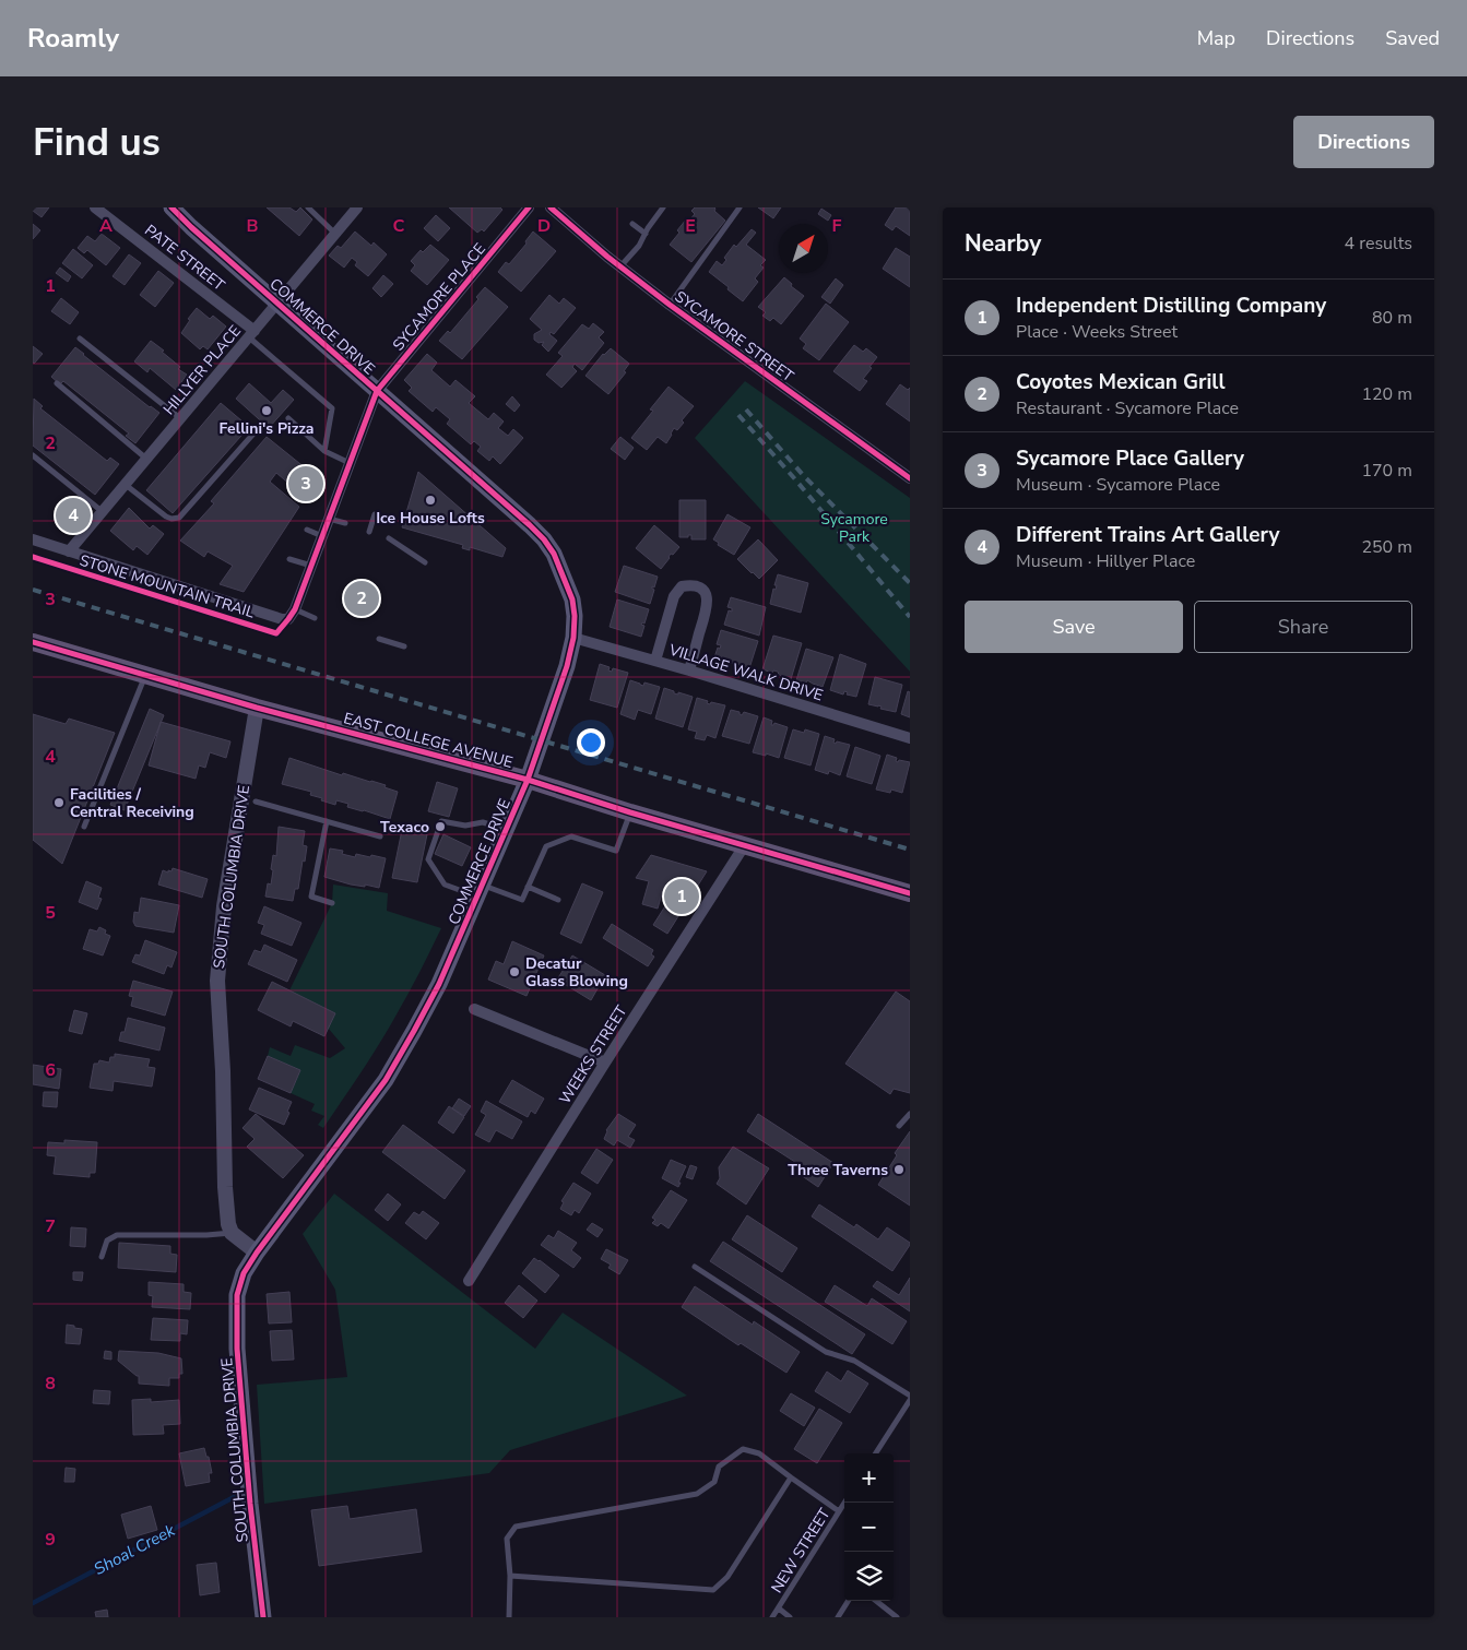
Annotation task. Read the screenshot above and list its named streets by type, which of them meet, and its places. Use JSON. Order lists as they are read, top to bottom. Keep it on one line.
{"streets":{"main road":["COMMERCE DRIVE","EAST COLLEGE AVENUE","SOUTH COLUMBIA DRIVE"],"street":["PATE STREET","SYCAMORE PLACE","SYCAMORE STREET","HILLYER PLACE","VILLAGE WALK DRIVE","WEEKS STREET"],"lane":["NEW STREET"],"cycle path":["STONE MOUNTAIN TRAIL"]},"crossings":[["PATE STREET","HILLYER PLACE"],["SYCAMORE PLACE","COMMERCE DRIVE"],["COMMERCE DRIVE","HILLYER PLACE"],["COMMERCE DRIVE","VILLAGE WALK DRIVE"],["COMMERCE DRIVE","EAST COLLEGE AVENUE"],["COMMERCE DRIVE","SOUTH COLUMBIA DRIVE"],["EAST COLLEGE AVENUE","SOUTH COLUMBIA DRIVE"],["EAST COLLEGE AVENUE","WEEKS STREET"]],"water":["Shoal Creek"],"parks":["Sycamore Park"],"places":["Fellini's Pizza","Ice House Lofts","Facilities / Central Receiving","Texaco","Decatur Glass Blowing","Three Taverns"],"north":"top right","page":{"header":"Roamly","nav":["Map","Directions","Saved"],"buttons":["Directions",["Save","Share"]],"title":"Find us","heading":["Nearby","4 results"],"list":[{"mark":"1","name":"Independent Distilling Company","note":"Place · Weeks Street","value":"80 m"},{"mark":"2","name":"Coyotes Mexican Grill","note":"Restaurant · Sycamore Place","value":"120 m"},{"mark":"3","name":"Sycamore Place Gallery","note":"Museum · Sycamore Place","value":"170 m"},{"mark":"4","name":"Different Trains Art Gallery","note":"Museum · Hillyer Place","value":"250 m"}],"pins":["3","4","2","1"],"map_buttons":["+","−"]},"grid":{"columns":["A","B","C","D","E","F"],"rows":["1","2","3","4","5","6","7","8","9"]}}
